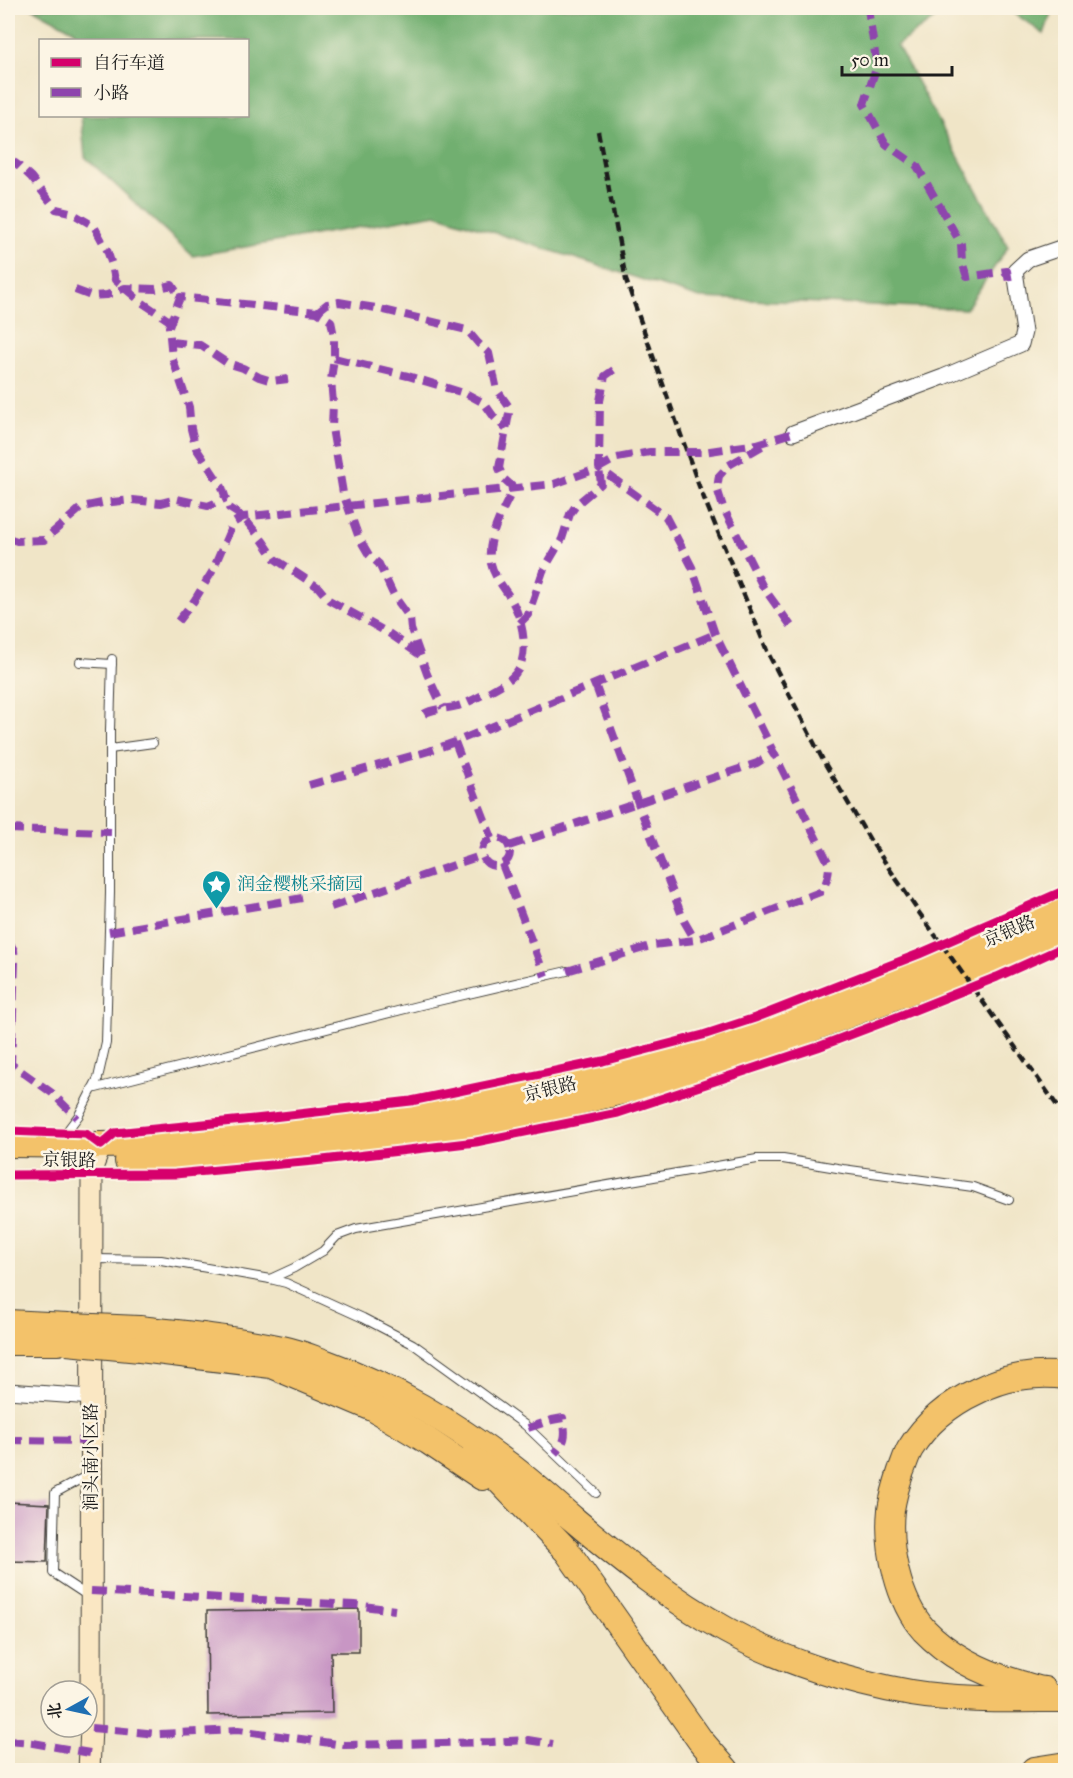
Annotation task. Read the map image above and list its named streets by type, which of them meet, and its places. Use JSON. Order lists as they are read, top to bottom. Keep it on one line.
{"streets":{"highway":["京银路"],"street":["涧头南小区路"]},"crossings":[["京银路","涧头南小区路"]],"places":{"place":["润金樱桃采摘园"]},"legend":["自行车道","小路"],"scale_bar":"50 m","north":"left"}
